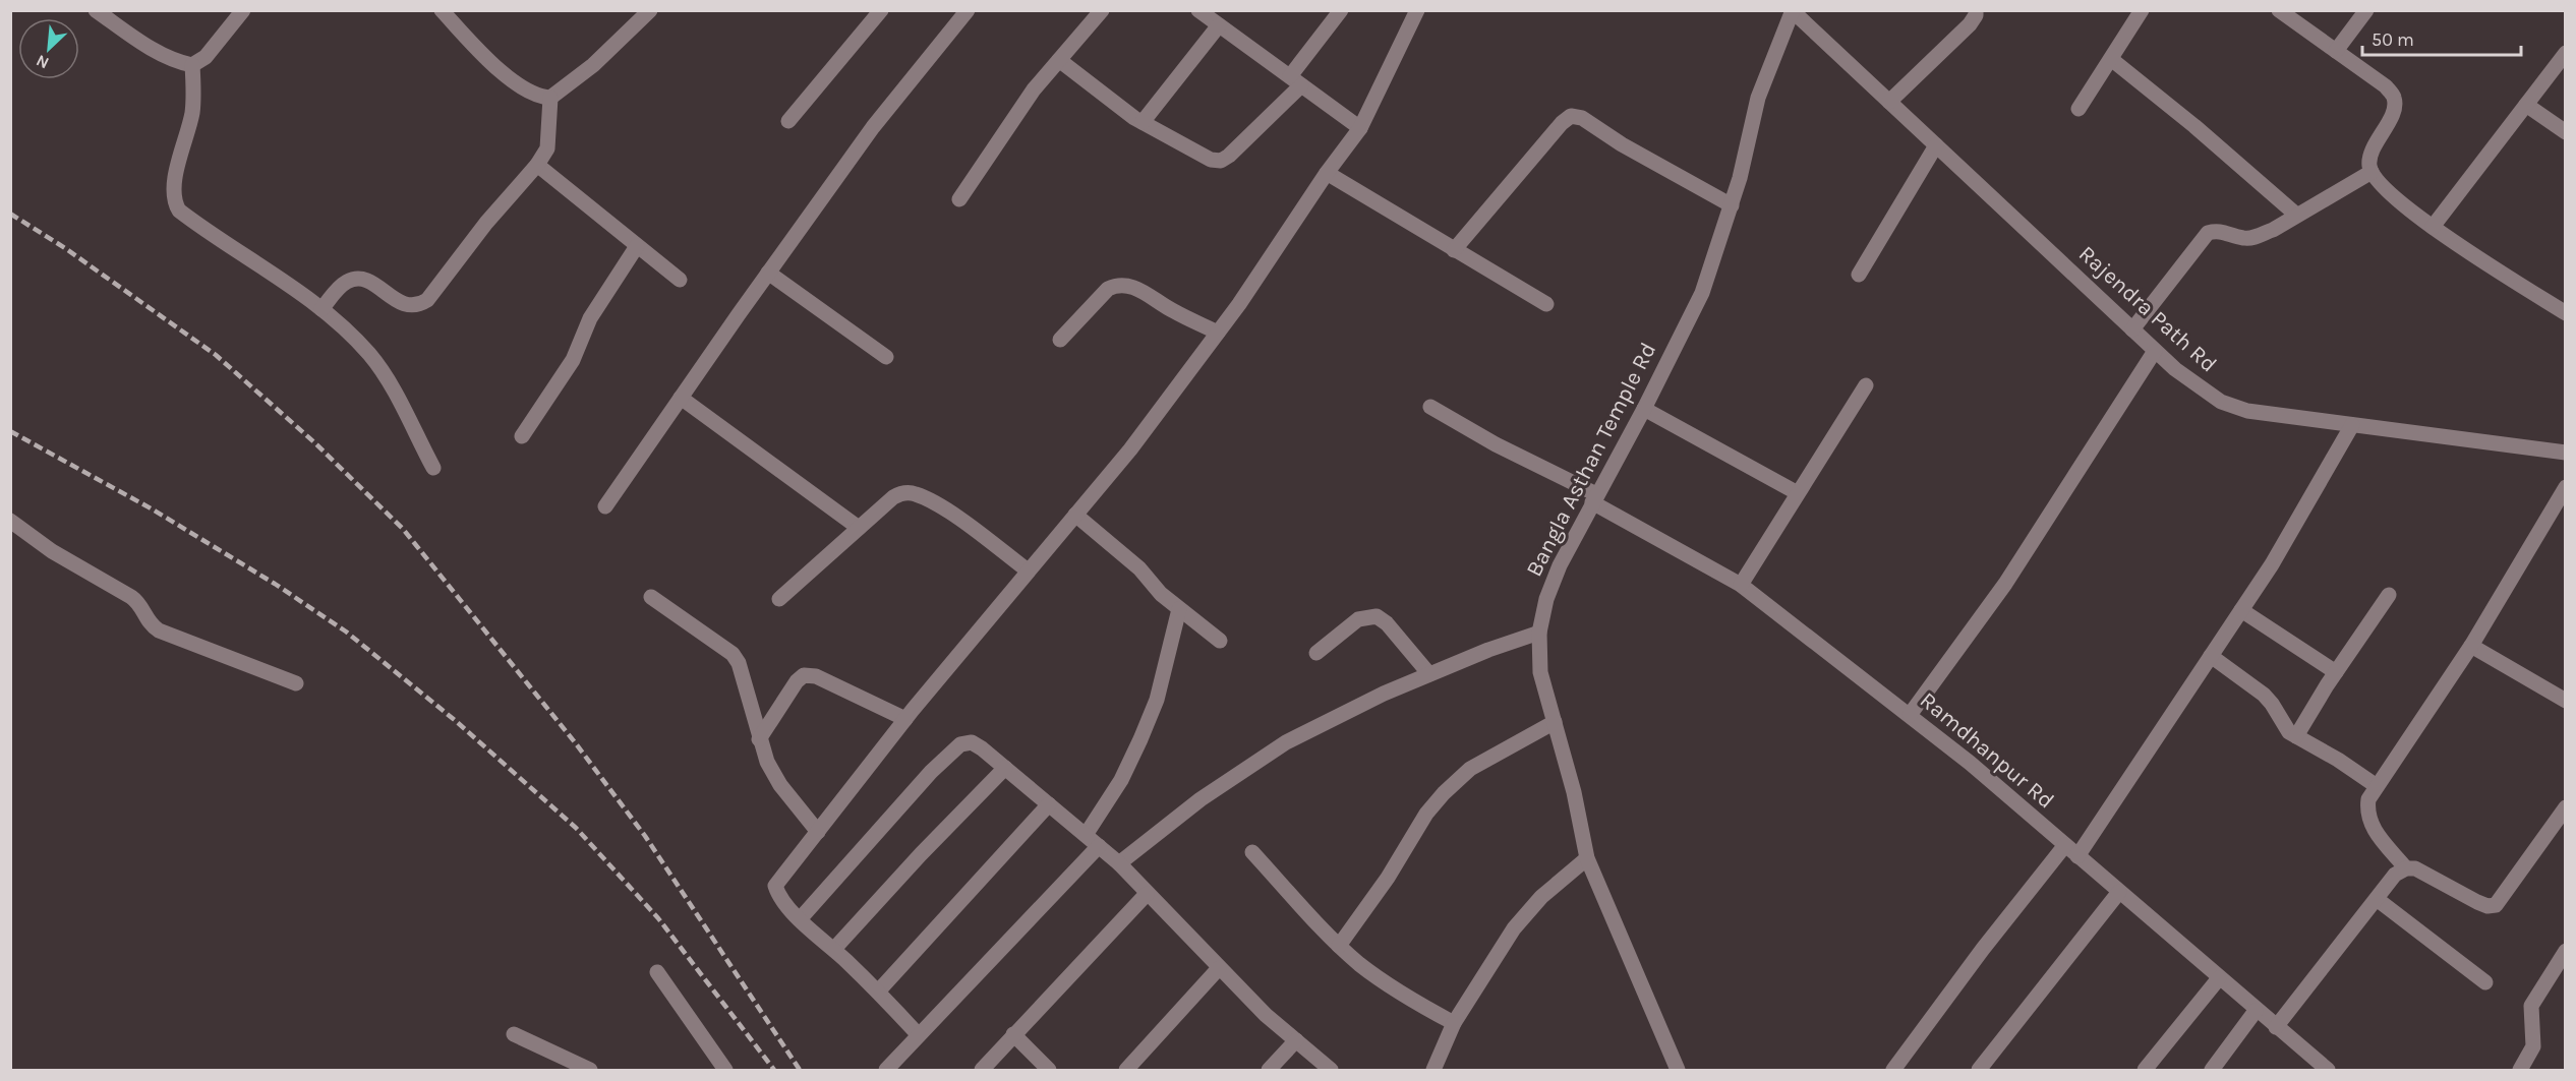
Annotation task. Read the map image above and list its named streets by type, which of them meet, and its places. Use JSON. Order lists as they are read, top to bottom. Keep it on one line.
{"streets":{"street":["Rajendra Path Rd","Bangla Asthan Temple Rd","Ramdhanpur Rd"]},"crossings":[["Rajendra Path Rd","Bangla Asthan Temple Rd"],["Bangla Asthan Temple Rd","Ramdhanpur Rd"]],"scale_bar":"50 m","north":"bottom left"}
